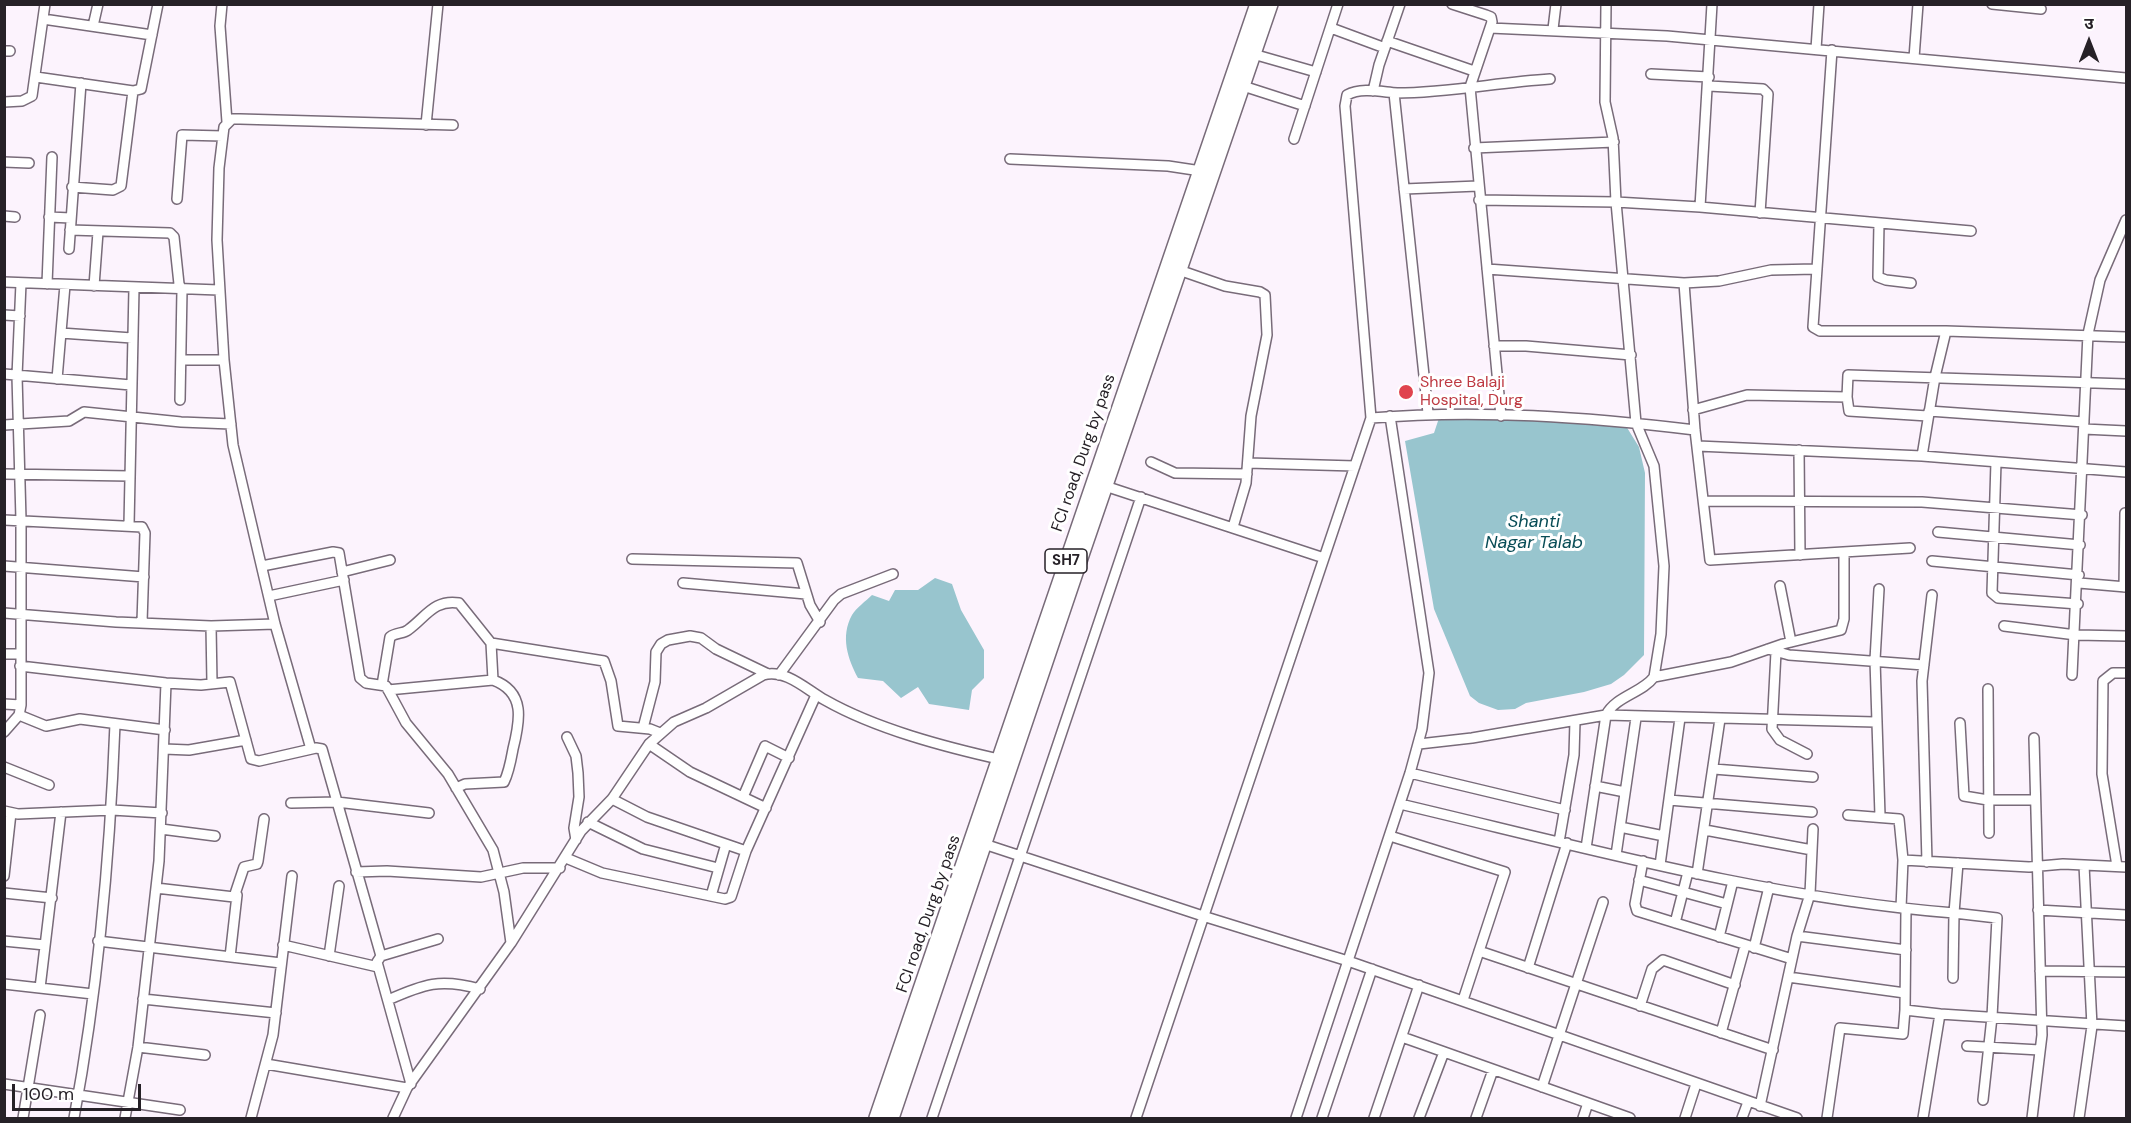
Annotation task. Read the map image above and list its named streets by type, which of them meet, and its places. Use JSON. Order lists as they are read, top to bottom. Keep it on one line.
{"streets":{"main road":["FCI road, Durg by pass","SH7"]},"water":["Shanti Nagar Talab"],"places":["Shree Balaji Hospital, Durg"],"scale_bar":"100 m","north":"top"}
